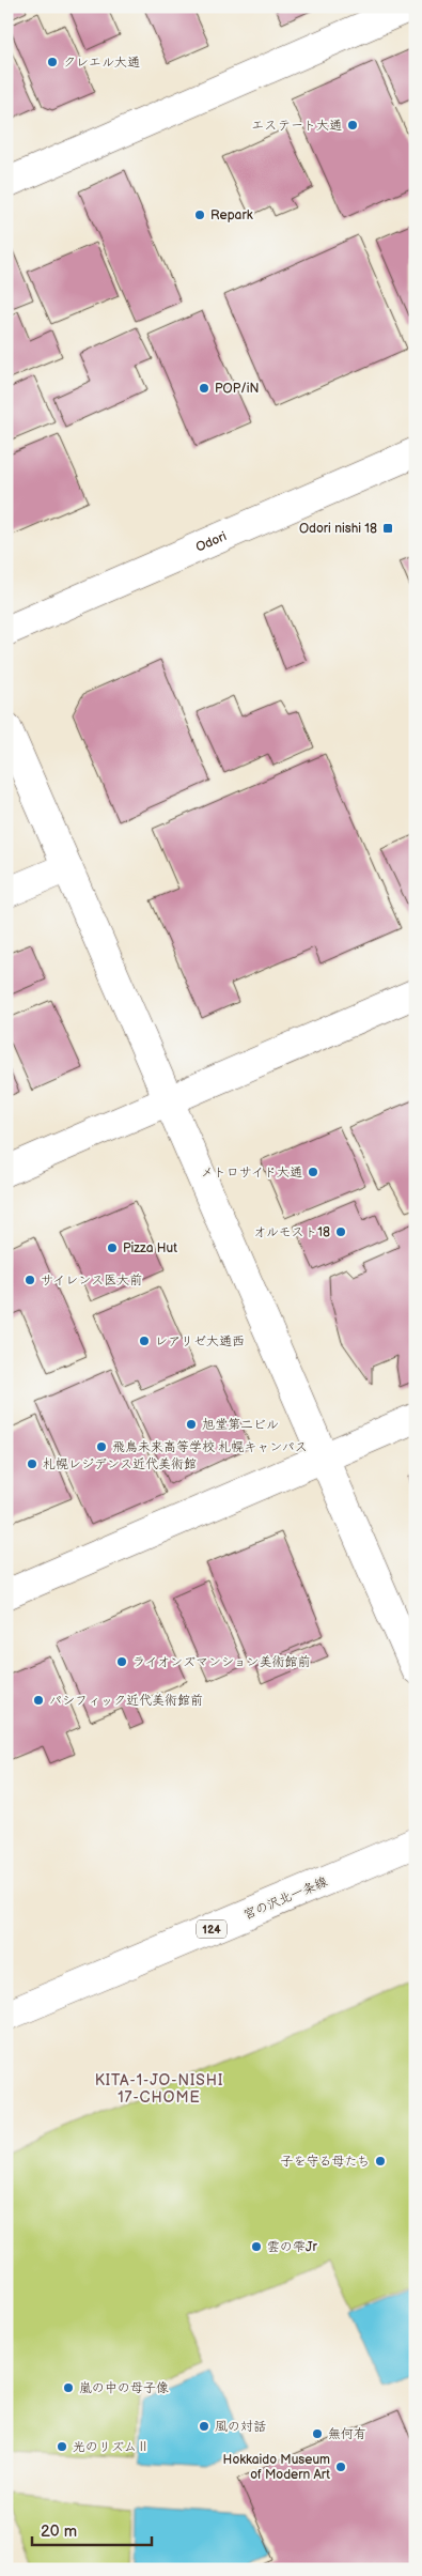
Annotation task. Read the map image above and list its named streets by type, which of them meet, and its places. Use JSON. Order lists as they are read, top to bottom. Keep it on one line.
{"streets":{"street":["Odori","宮の沢北一条線","124"]},"districts":["KITA-1-JO-NISHI 17-CHOME"],"places":{"other":["クレエル大通","エステート大通","Repark","POP/iN","メトロサイド大通","オルモスト18","Pizza Hut","サイレンス医大前","レアリゼ大通西","旭堂第二ビル","飛鳥未来高等学校 札幌キャンパス","札幌レジデンス近代美術館","ライオンズマンション美術館前","パシフィック近代美術館前","子を守る母たち","雲の雫Jr","嵐の中の母子像","風の対話","無何有","光のリズムⅡ","Hokkaido Museum of Modern Art"],"transit":["Odori nishi 18"]},"scale_bar":"20 m"}
